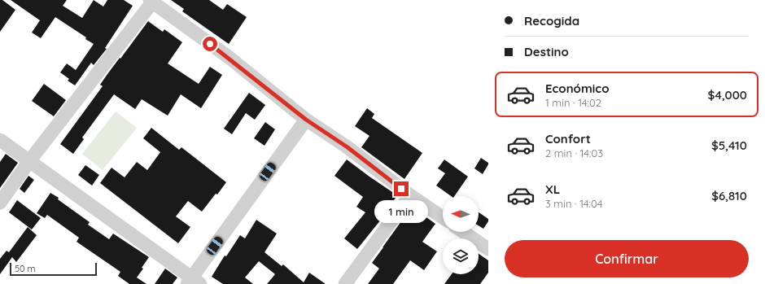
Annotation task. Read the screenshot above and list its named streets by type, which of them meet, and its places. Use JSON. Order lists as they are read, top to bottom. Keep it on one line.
{"scale_bar":"50 m","north":"left","page":{"banner":["Recogida","Destino"],"list":[{"name":"Económico","note":"1 min · 14:02","value":"$4,000"},{"name":"Confort","note":"2 min · 14:03","value":"$5,410"},{"name":"XL","note":"3 min · 14:04","value":"$6,810"}],"bubble":"1 min","buttons":"Confirmar","scale":"50 m"}}
